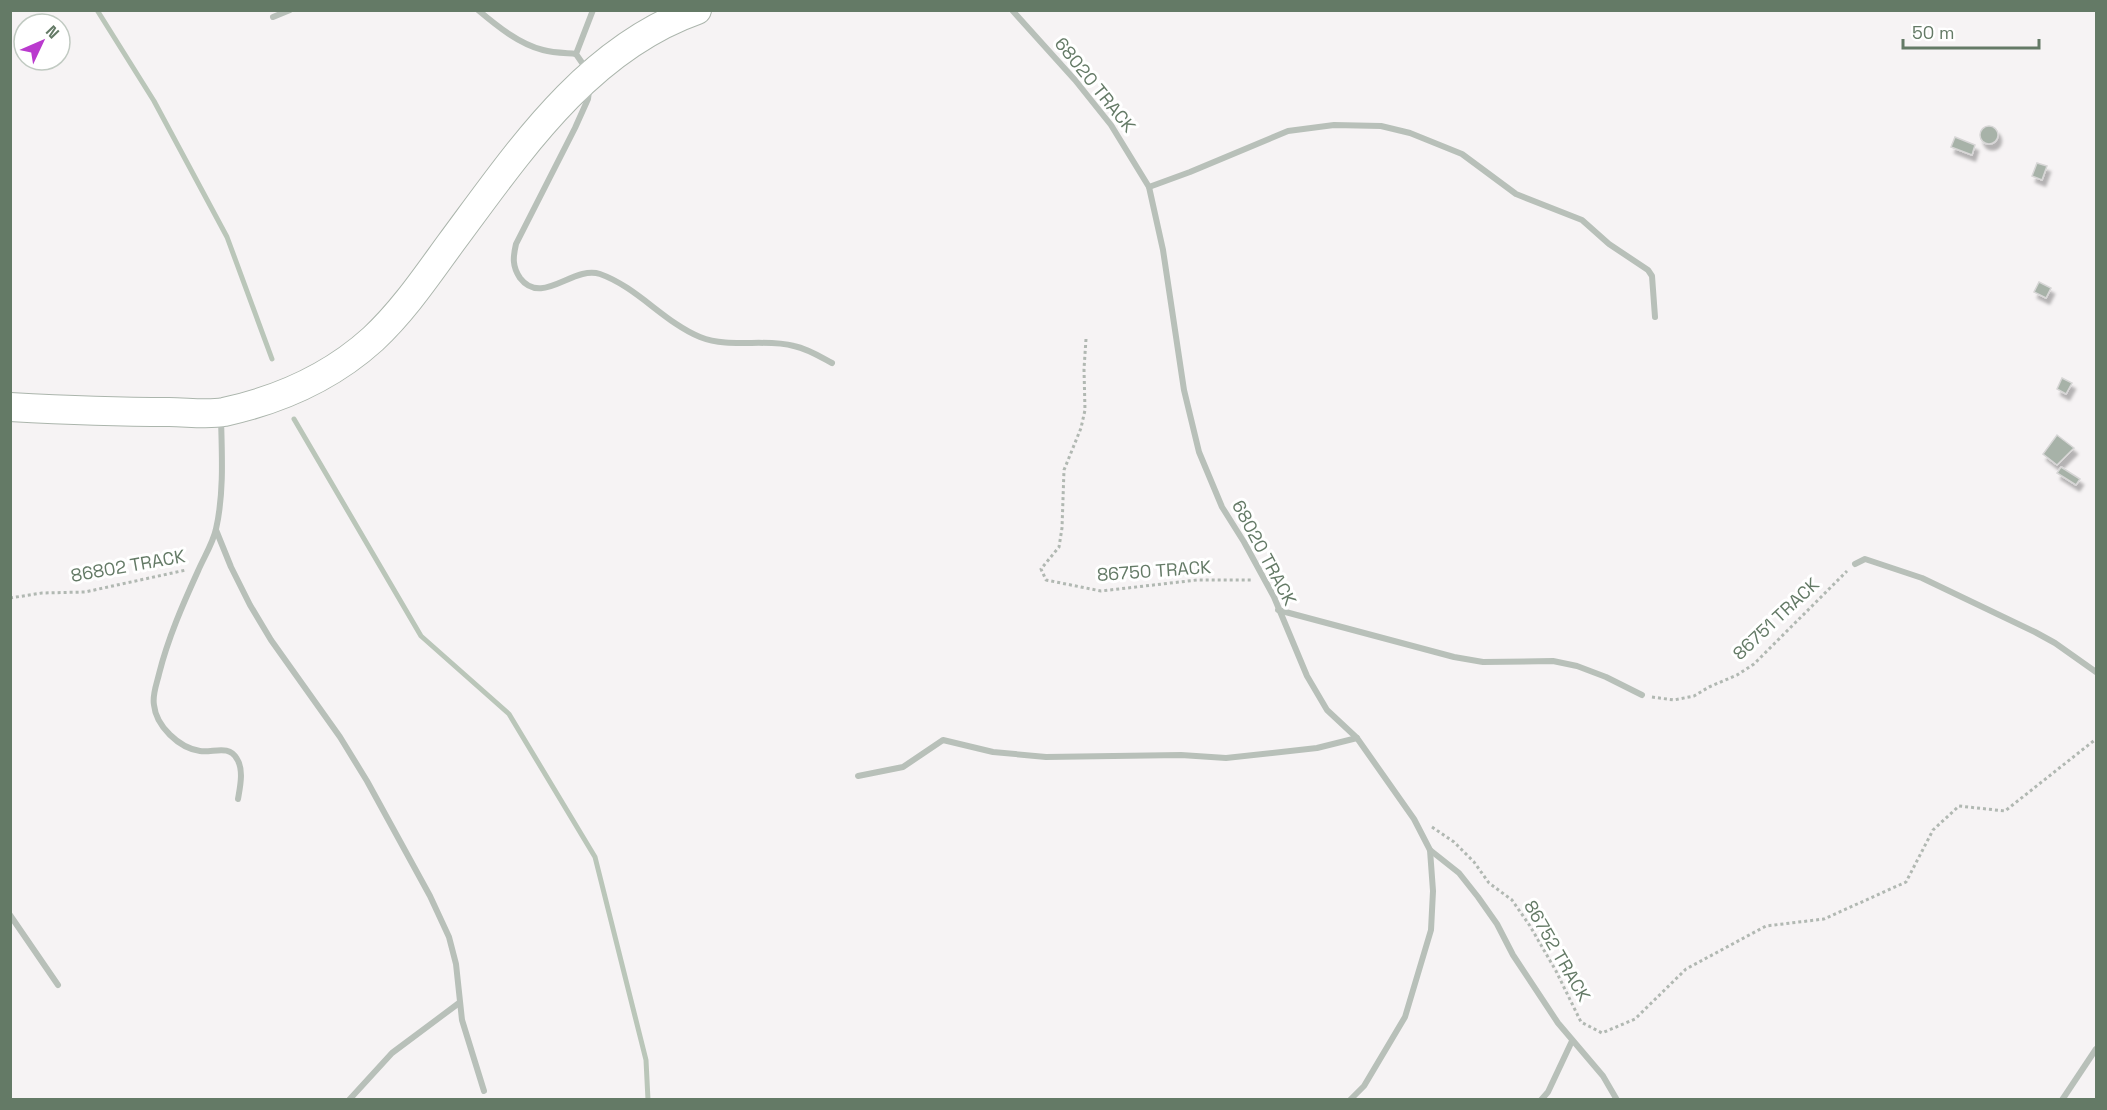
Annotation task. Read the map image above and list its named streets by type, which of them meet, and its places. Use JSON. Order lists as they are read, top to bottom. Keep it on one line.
{"streets":{"street":["68020 TRACK","86802 TRACK"],"path":["86750 TRACK","86751 TRACK","86752 TRACK"]},"crossings":[["68020 TRACK","86750 TRACK"],["68020 TRACK","86752 TRACK"]],"scale_bar":"50 m","north":"top right"}
